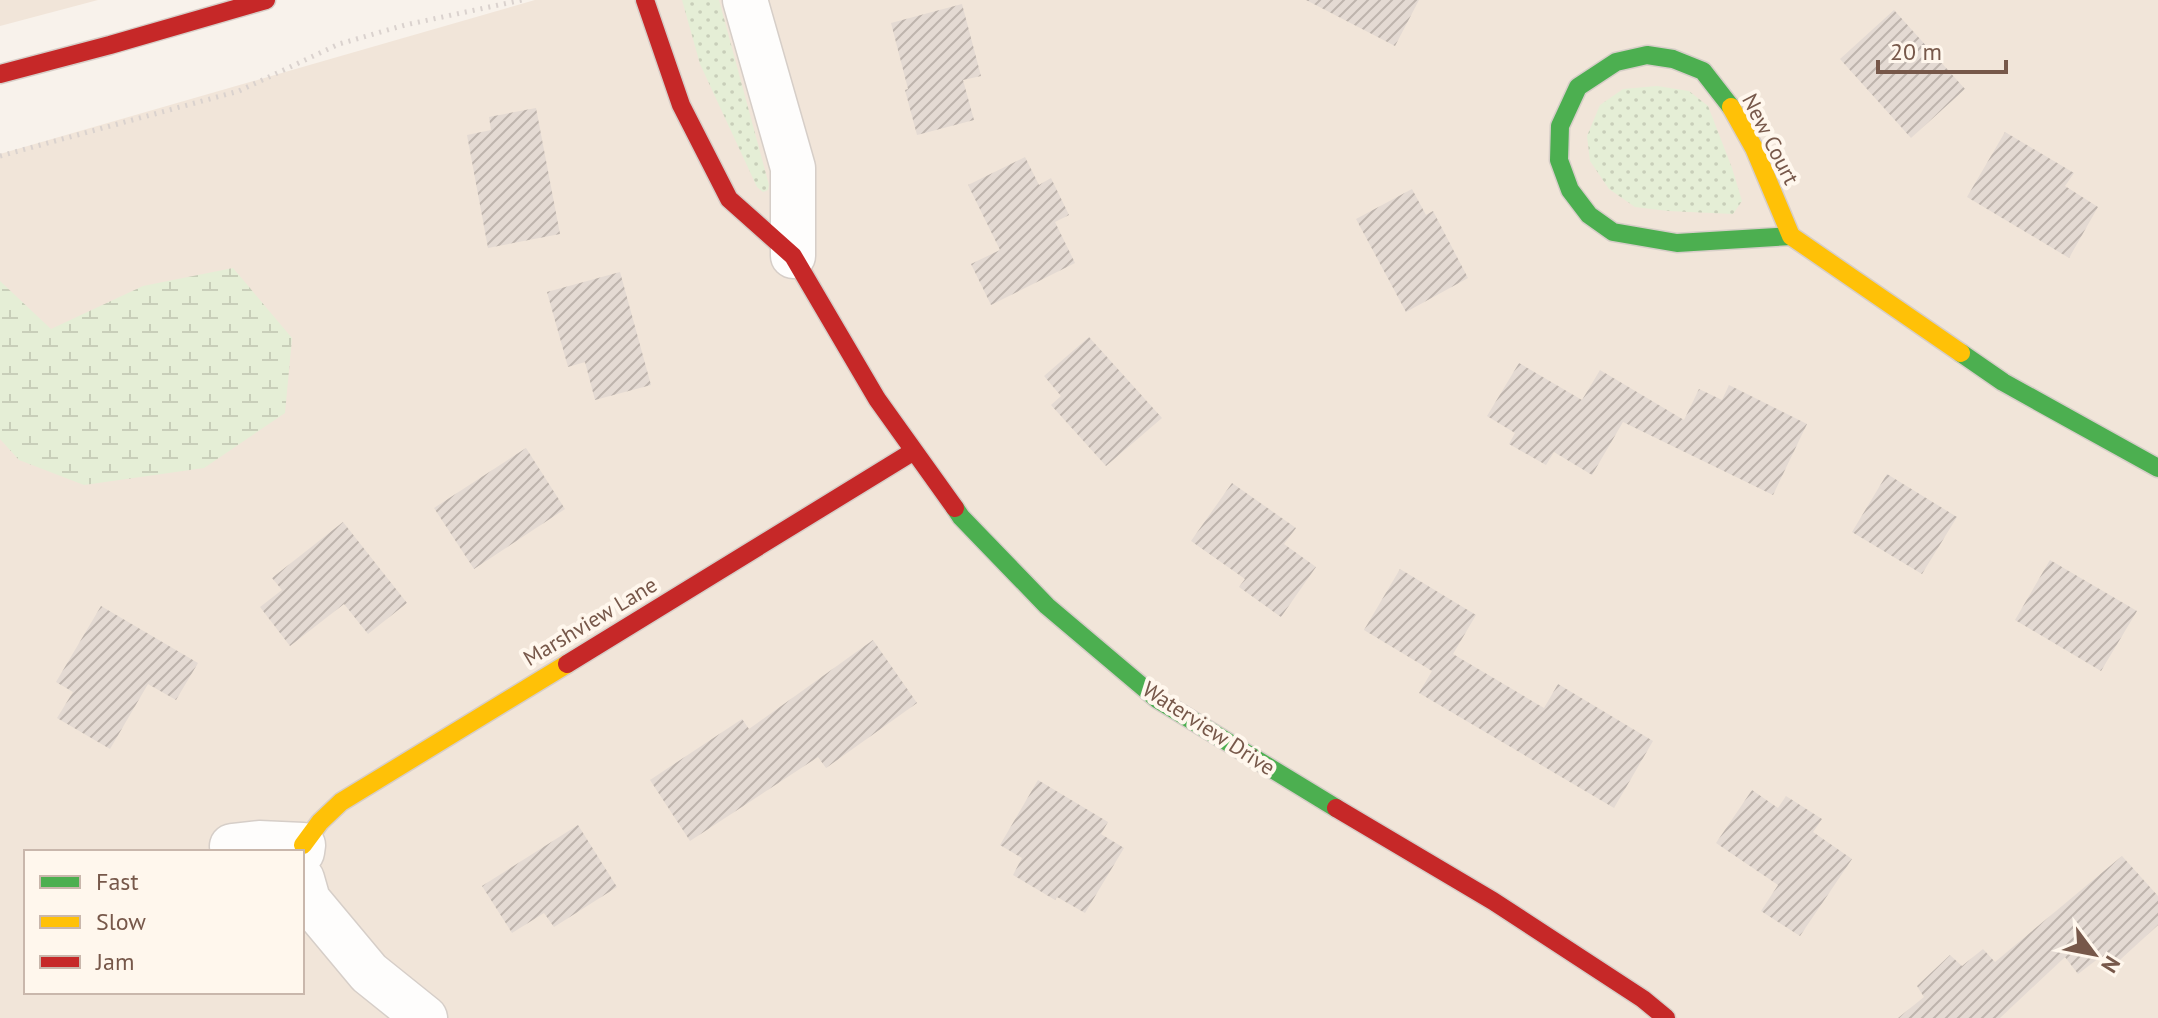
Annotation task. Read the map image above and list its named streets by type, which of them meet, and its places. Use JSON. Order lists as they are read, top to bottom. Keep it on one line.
{"streets":{"street":["New Court","Marshview Lane","Waterview Drive"]},"crossings":[["Marshview Lane","Waterview Drive"]],"legend":["Fast","Slow","Jam"],"scale_bar":"20 m","north":"bottom right"}
